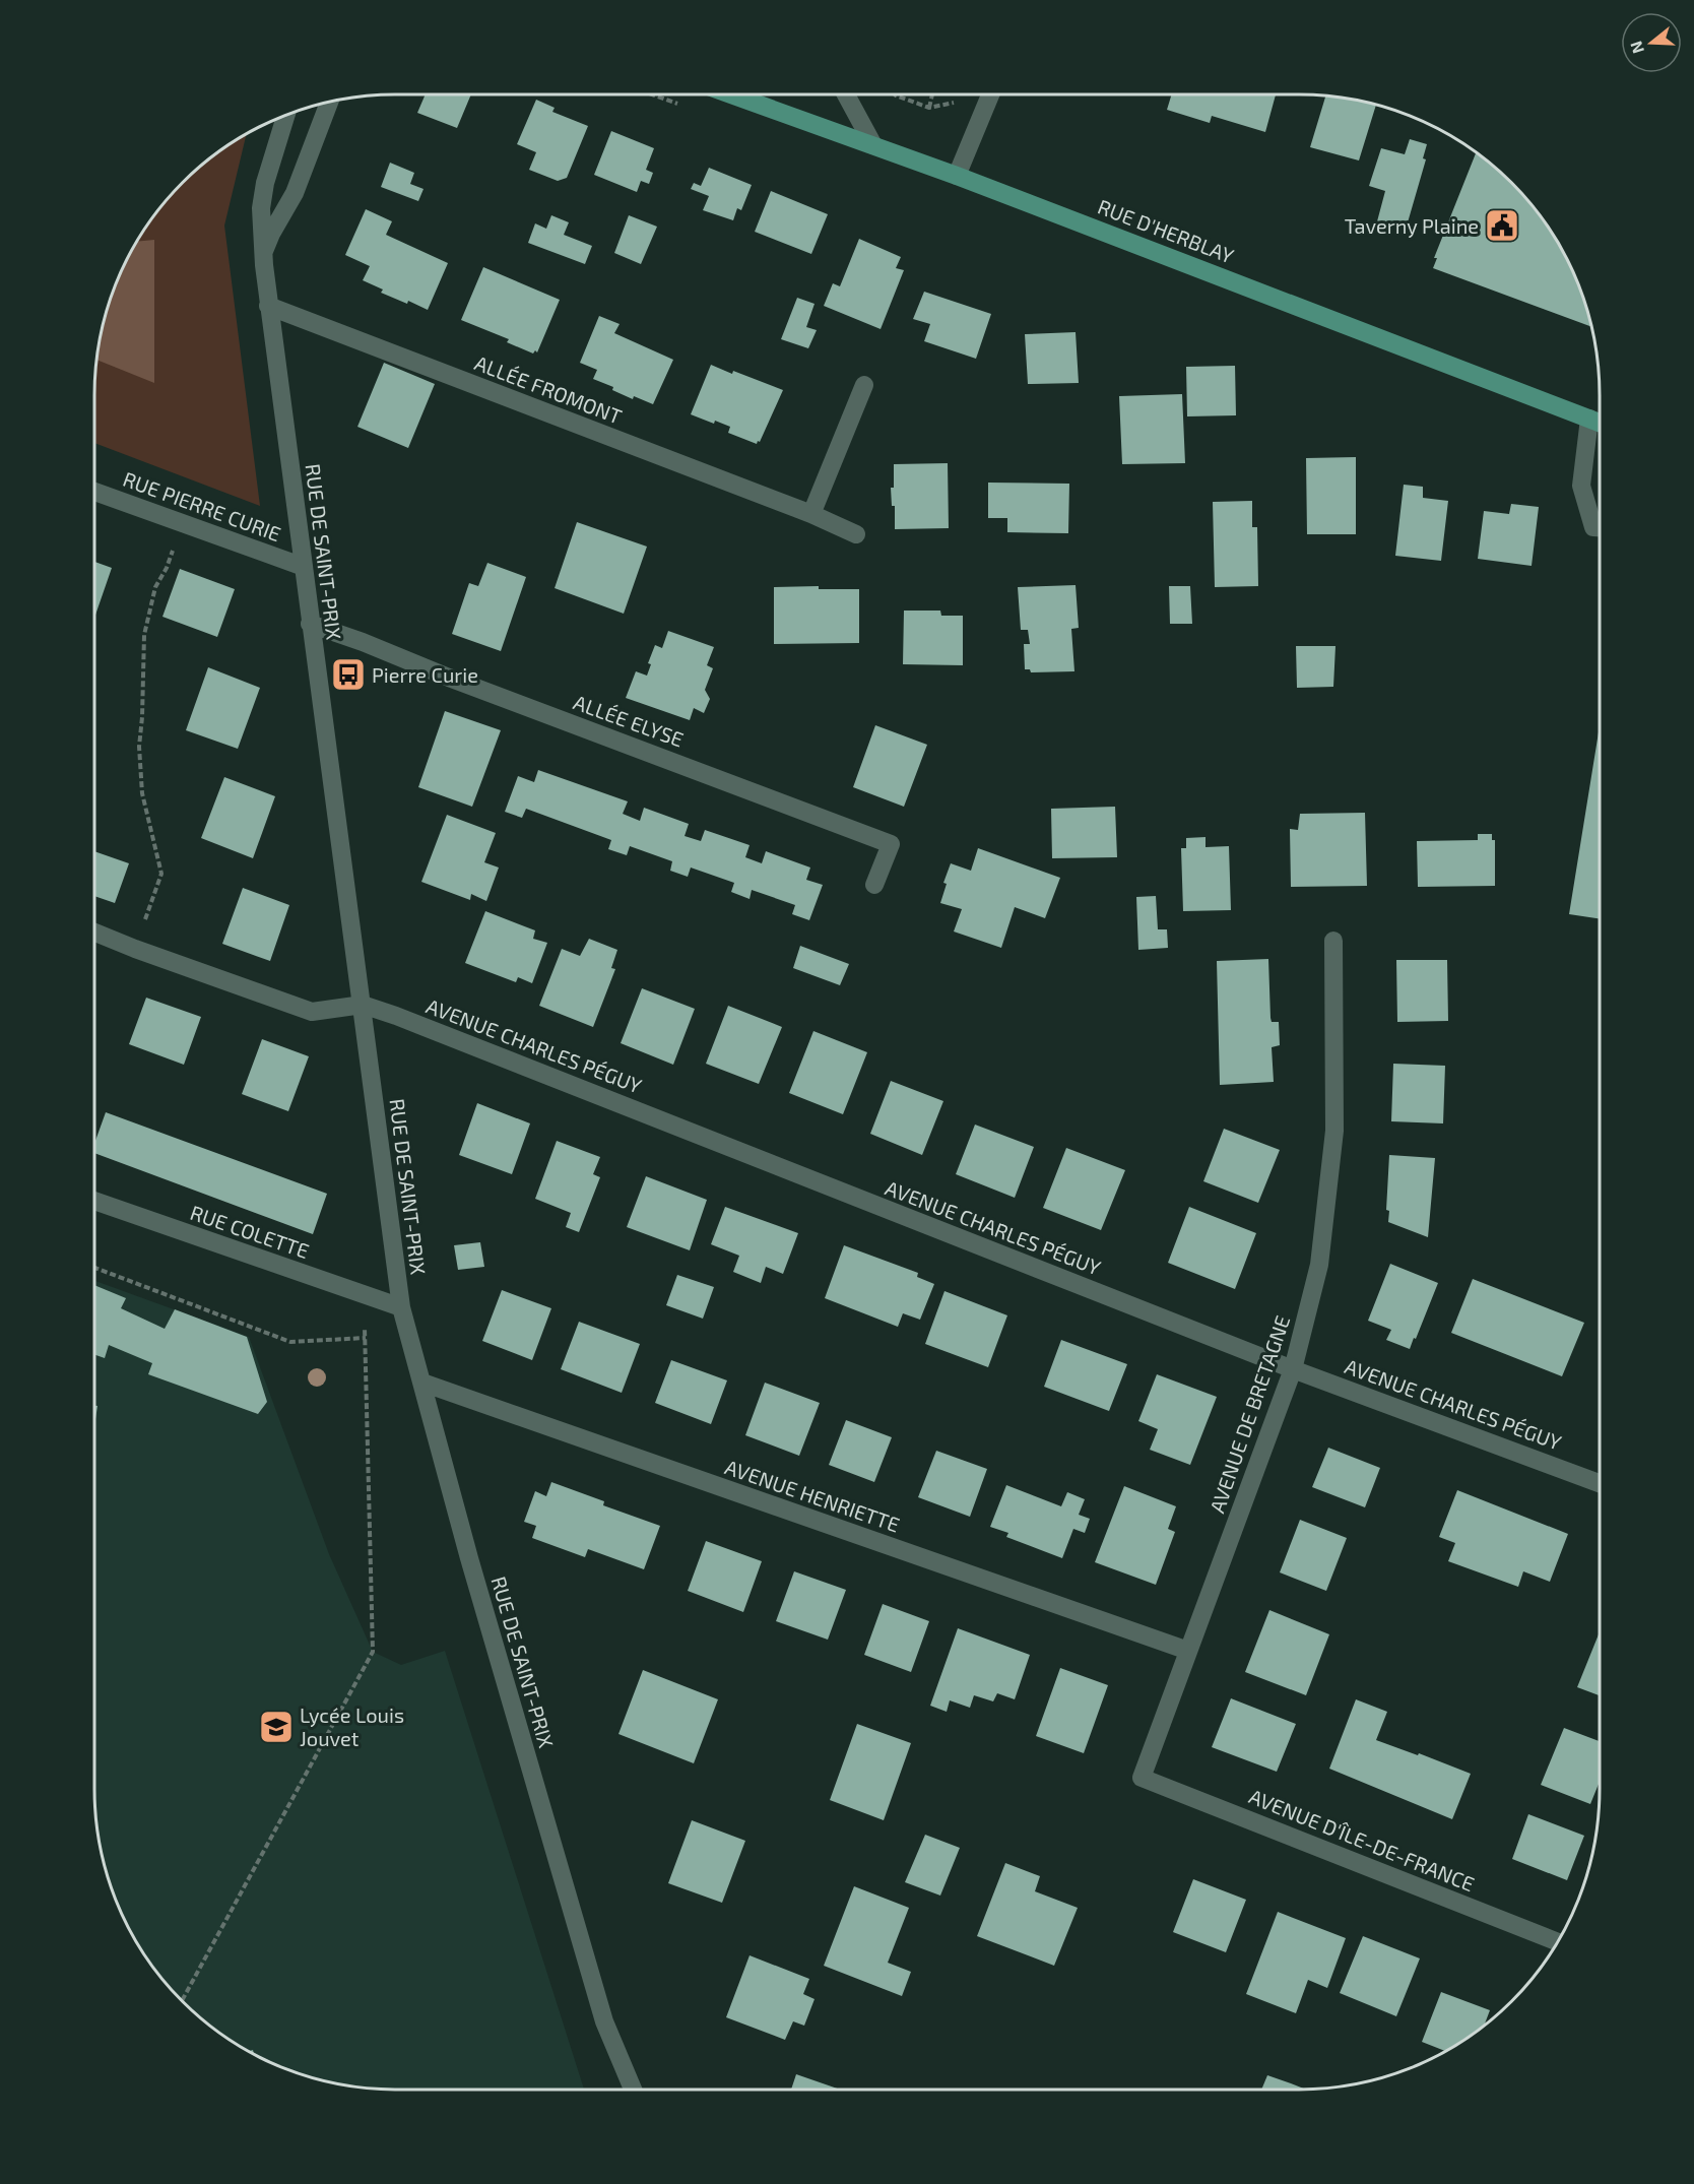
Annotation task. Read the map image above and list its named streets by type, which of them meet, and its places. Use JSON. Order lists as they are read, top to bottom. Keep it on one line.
{"streets":{"main road":["RUE D'HERBLAY"],"street":["ALLÉE FROMONT","RUE PIERRE CURIE","RUE DE SAINT-PRIX","ALLÉE ELYSE","AVENUE CHARLES PÉGUY","RUE COLETTE","AVENUE DE BRETAGNE","AVENUE HENRIETTE","AVENUE D'ÎLE-DE-FRANCE"]},"crossings":[["ALLÉE FROMONT","RUE DE SAINT-PRIX"],["RUE PIERRE CURIE","RUE DE SAINT-PRIX"],["RUE DE SAINT-PRIX","ALLÉE ELYSE"],["RUE DE SAINT-PRIX","AVENUE CHARLES PÉGUY"],["RUE DE SAINT-PRIX","RUE COLETTE"],["RUE DE SAINT-PRIX","AVENUE HENRIETTE"],["AVENUE CHARLES PÉGUY","AVENUE DE BRETAGNE"],["AVENUE DE BRETAGNE","AVENUE HENRIETTE"],["AVENUE DE BRETAGNE","AVENUE D'ÎLE-DE-FRANCE"]],"places":{"public building":["Taverny Plaine"],"bus stop":["Pierre Curie"],"school or university":["Lycée Louis Jouvet"]},"north":"left"}
